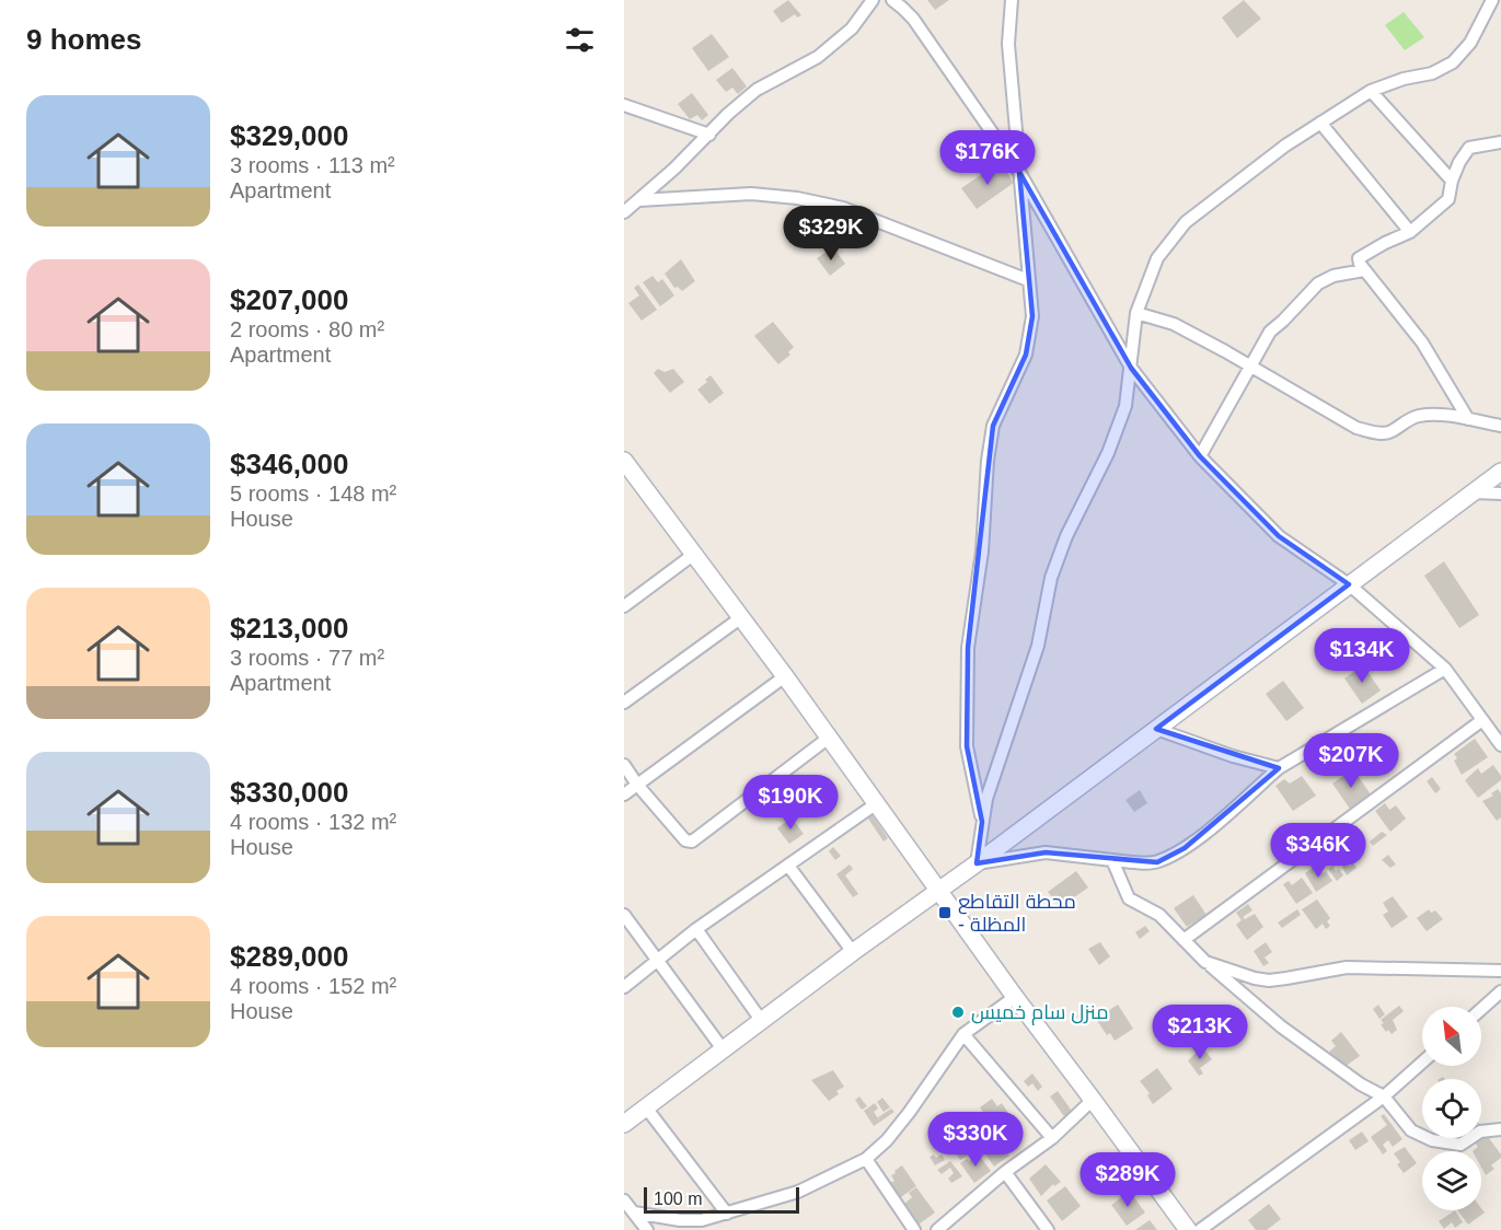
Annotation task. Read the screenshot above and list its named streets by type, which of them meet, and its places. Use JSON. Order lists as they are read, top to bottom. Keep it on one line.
{"places":{"transit":["محطة التقاطع - المظلة"],"other":["منزل سام خميس"]},"scale_bar":"100 m","north":"top left","page":{"heading":"9 homes","list":[{"name":"$329,000","note":"3 rooms · 113 m² · Apartment"},{"name":"$207,000","note":"2 rooms · 80 m² · Apartment"},{"name":"$346,000","note":"5 rooms · 148 m² · House"},{"name":"$213,000","note":"3 rooms · 77 m² · Apartment"},{"name":"$330,000","note":"4 rooms · 132 m² · House"},{"name":"$289,000","note":"4 rooms · 152 m² · House"}],"price":["$176K","$329K","$134K","$207K","$190K","$346K","$213K","$330K","$289K"],"scale":"100 m"}}
